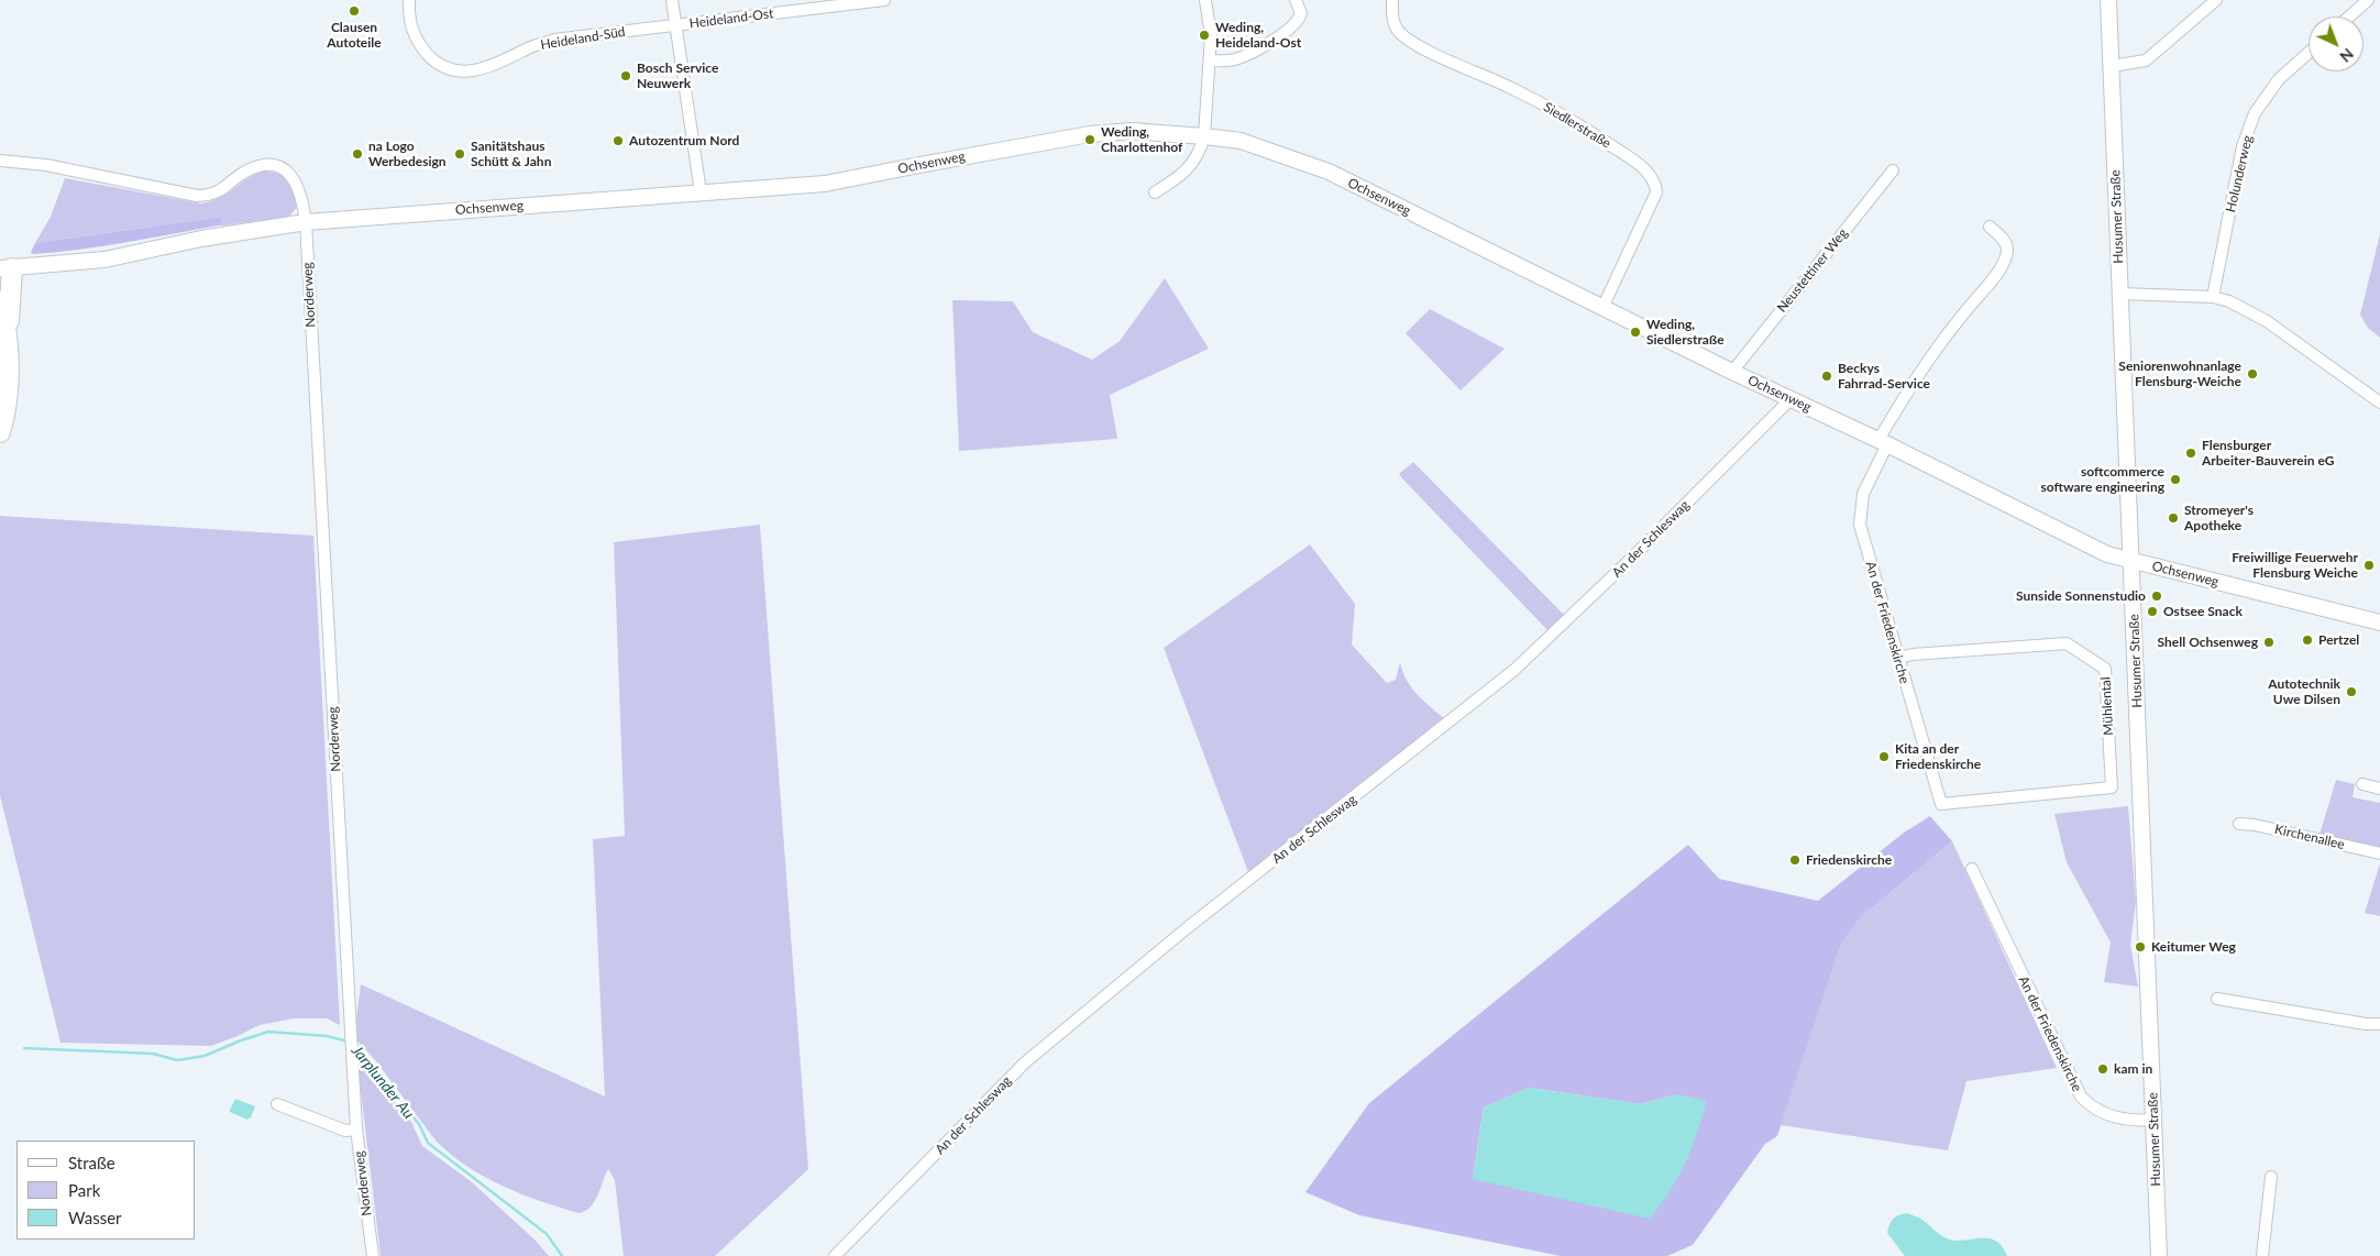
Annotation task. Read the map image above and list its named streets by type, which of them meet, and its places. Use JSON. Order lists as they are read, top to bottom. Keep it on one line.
{"streets":{"main road":["Ochsenweg","Husumer Straße"],"street":["Heideland-Ost","Heideland-Süd","Siedlerstraße","Holunderweg","Neustettiner Weg","Norderweg","An der Schleswag","An der Friedenskirche","Mühlental","Kirchenallee"]},"crossings":[["Heideland-Ost","Heideland-Süd"],["Heideland-Ost","Ochsenweg"],["Siedlerstraße","Ochsenweg"],["Ochsenweg","Husumer Straße"],["Ochsenweg","Neustettiner Weg"],["Ochsenweg","Norderweg"],["Ochsenweg","An der Schleswag"],["Ochsenweg","An der Friedenskirche"],["Husumer Straße","An der Friedenskirche"],["An der Friedenskirche","Mühlental"]],"water":["Jarplunder Au"],"places":["Clausen Autoteile","Weding, Heideland-Ost","Bosch Service Neuwerk","Weding, Charlottenhof","Autozentrum Nord","na Logo Werbedesign","Sanitätshaus Schütt & Jahn","Weding, Siedlerstraße","Seniorenwohnanlage Flensburg-Weiche","Beckys Fahrrad-Service","Flensburger Arbeiter-Bauverein eG","softcommerce software engineering","Stromeyer's Apotheke","Freiwillige Feuerwehr Flensburg Weiche","Sunside Sonnenstudio","Ostsee Snack","Pertzel","Shell Ochsenweg","Autotechnik Uwe Dilsen","Kita an der Friedenskirche","Friedenskirche","Keitumer Weg","kam in"],"legend":["Straße","Park","Wasser"],"north":"bottom right"}
